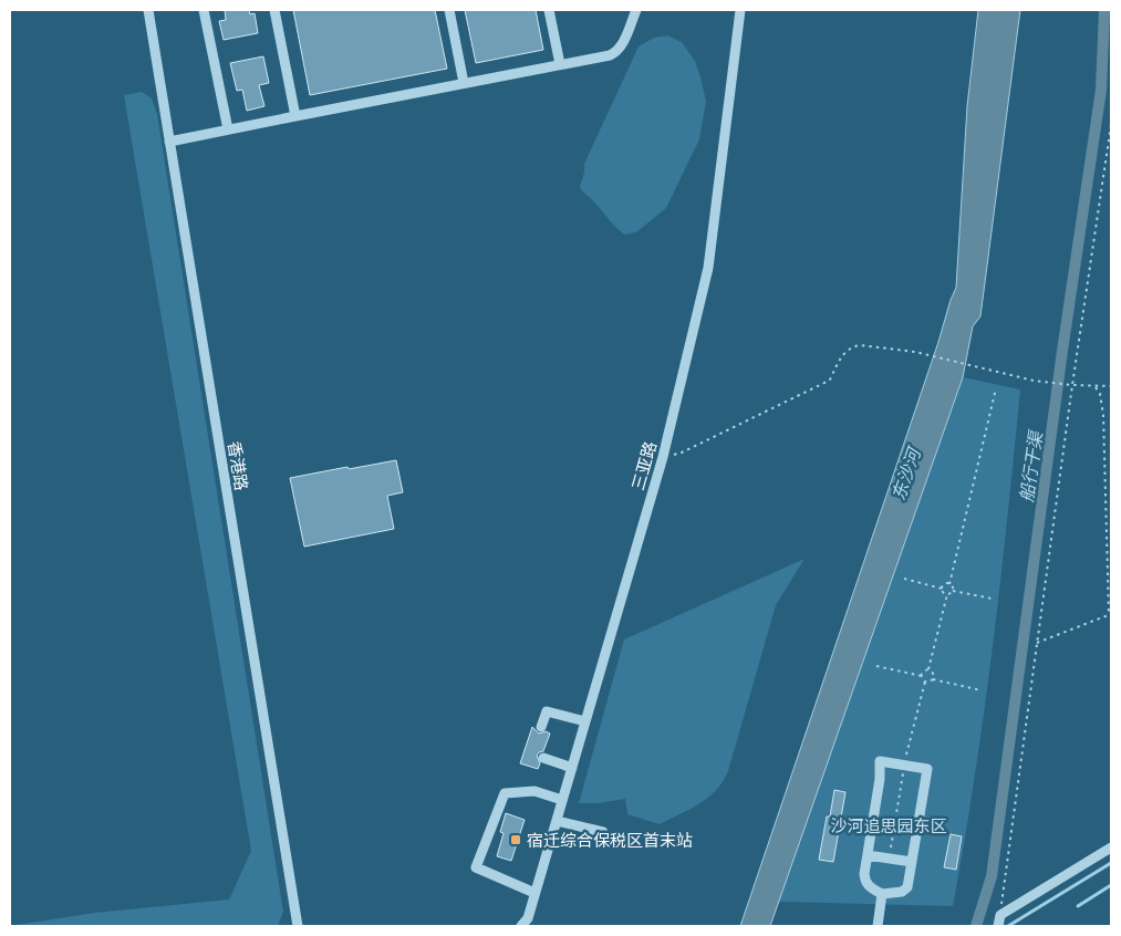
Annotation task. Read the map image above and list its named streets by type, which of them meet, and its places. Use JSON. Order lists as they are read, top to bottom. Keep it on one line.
{"streets":{"street":["香港路","三亚路"]},"water":["船行干渠","东沙河"],"parks":["沙河追思园东区"],"places":{"transit":["宿迁综合保税区首末站"]}}
